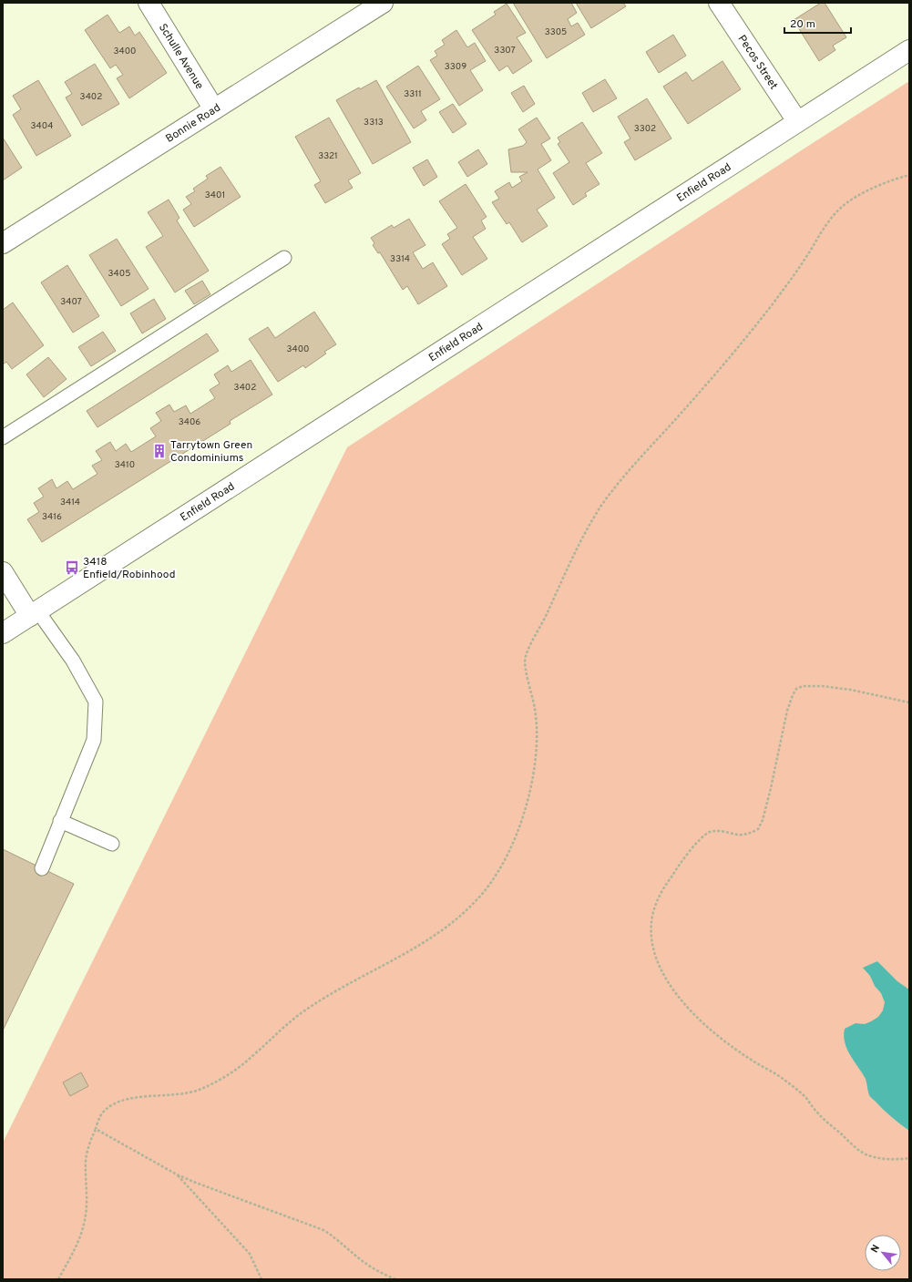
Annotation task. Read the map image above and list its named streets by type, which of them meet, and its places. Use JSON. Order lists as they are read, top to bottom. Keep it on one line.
{"streets":{"street":["Schulle Avenue","Pecos Street","Bonnie Road","Enfield Road"]},"crossings":[["Schulle Avenue","Bonnie Road"],["Pecos Street","Enfield Road"]],"places":{"building":["Tarrytown Green Condominiums"],"bus stop":["3418 Enfield/Robinhood"]},"house_numbers":["3305","3307","3400","3309","3311","3402","3313","3404","3302","3321","3401","3314","3405","3407","3400","3402","3406","3410","3414","3416"],"scale_bar":"20 m","north":"top left"}
